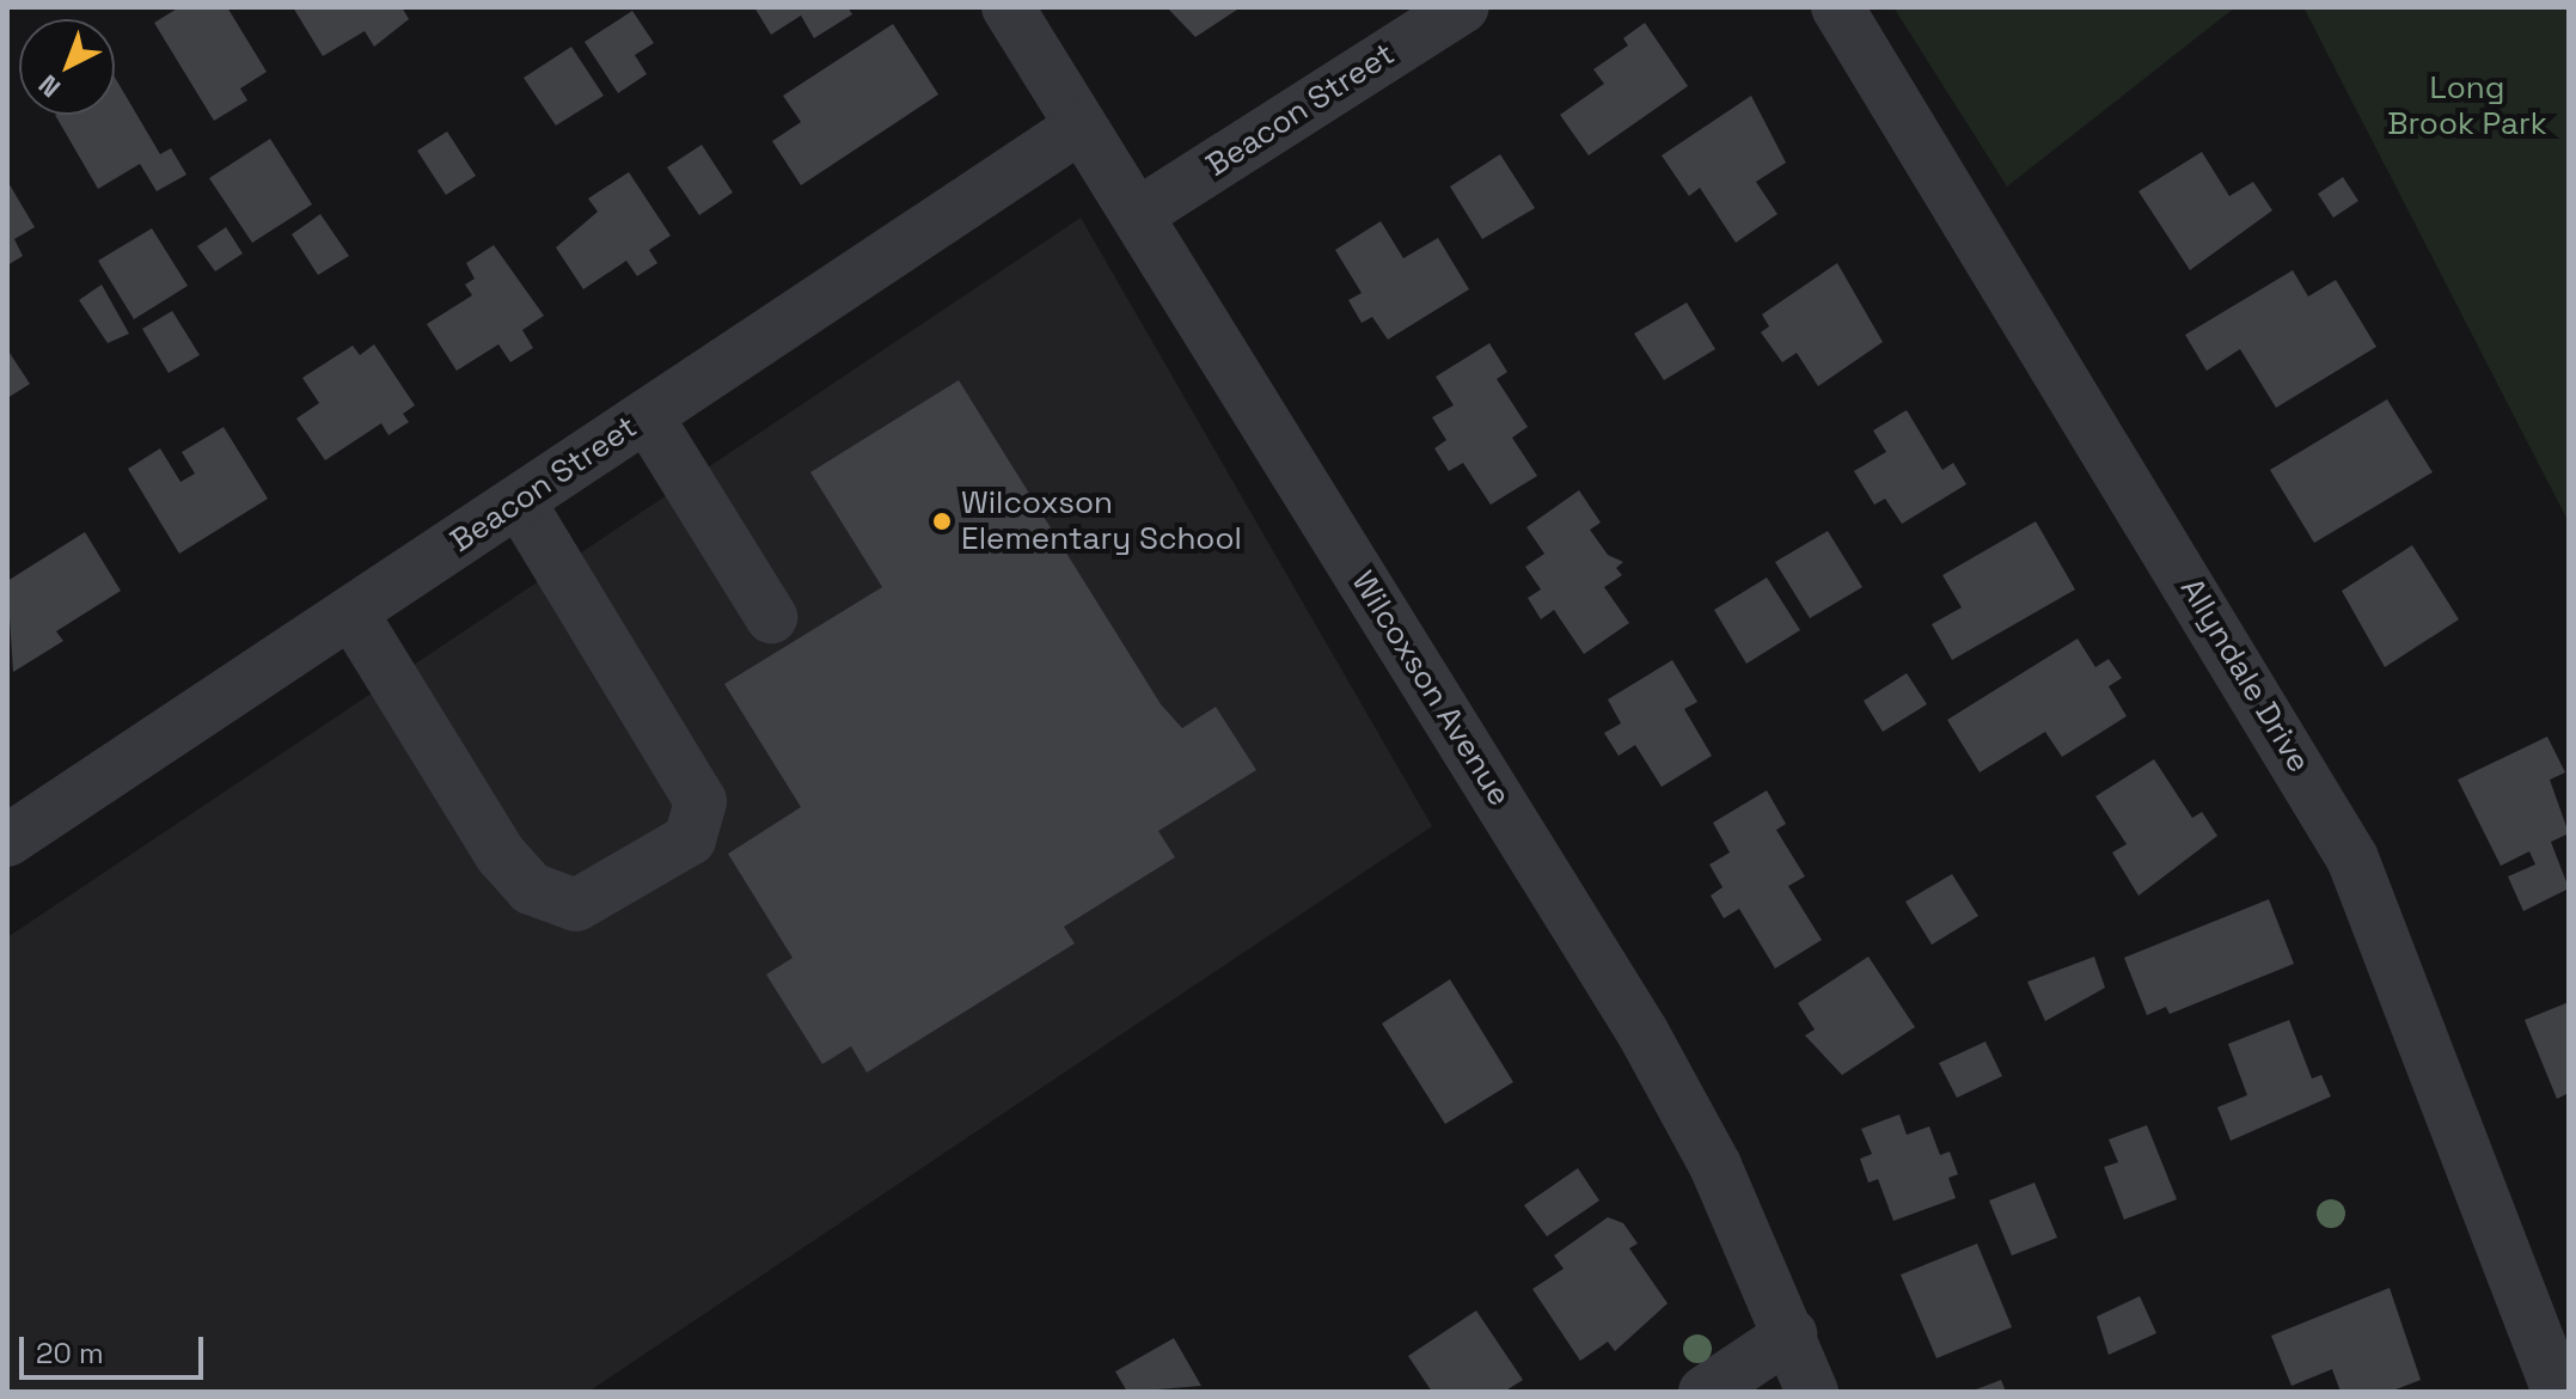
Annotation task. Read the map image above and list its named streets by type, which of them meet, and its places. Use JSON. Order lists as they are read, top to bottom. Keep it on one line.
{"streets":{"street":["Beacon Street","Allyndale Drive","Wilcoxson Avenue"]},"crossings":[["Beacon Street","Wilcoxson Avenue"]],"parks":["Long Brook Park"],"places":["Wilcoxson Elementary School"],"scale_bar":"20 m","north":"bottom left"}
